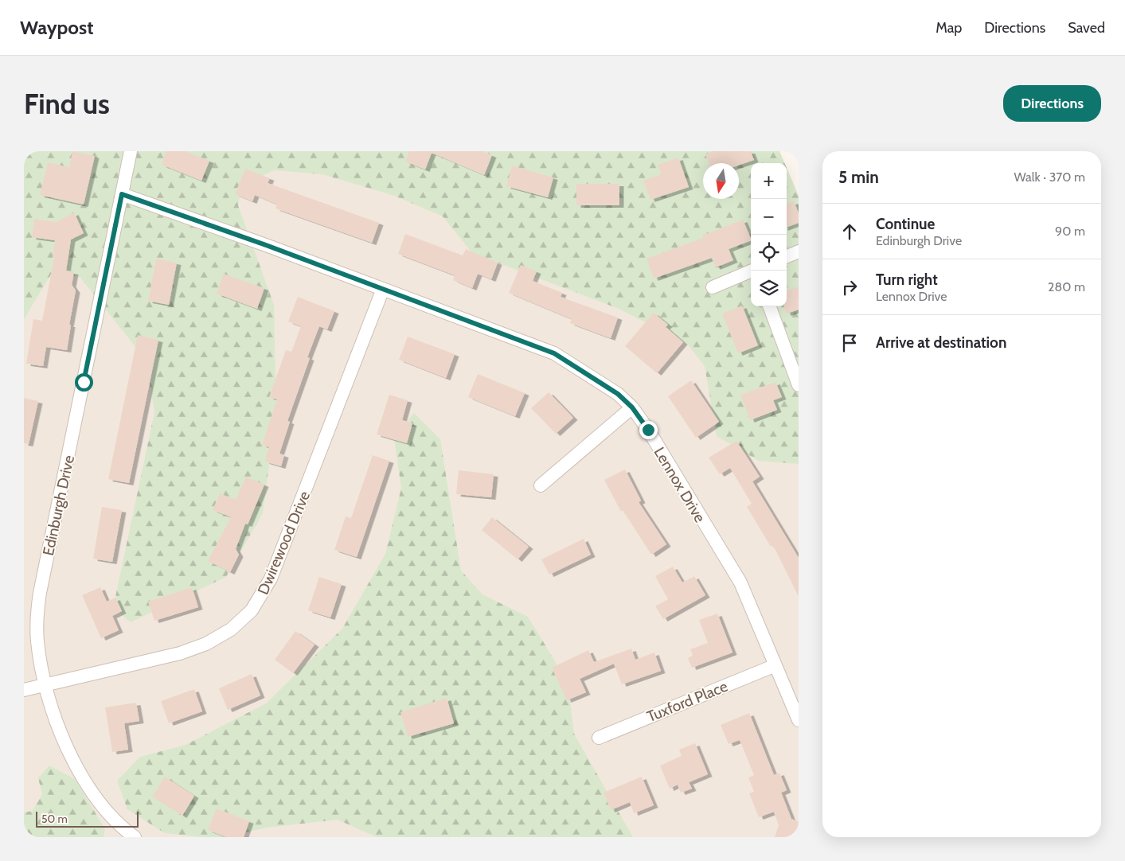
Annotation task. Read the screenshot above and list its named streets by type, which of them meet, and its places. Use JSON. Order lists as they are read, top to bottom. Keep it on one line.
{"streets":{"street":["Lennox Drive","Edinburgh Drive","Dwirewood Drive","Tuxford Place"]},"crossings":[["Lennox Drive","Edinburgh Drive"],["Lennox Drive","Dwirewood Drive"],["Lennox Drive","Tuxford Place"],["Edinburgh Drive","Dwirewood Drive"]],"scale_bar":"50 m","north":"bottom","page":{"header":"Waypost","nav":["Map","Directions","Saved"],"buttons":"Directions","title":"Find us","heading":["5 min","Walk · 370 m"],"map_buttons":["+","−"],"list":[["Continue","Edinburgh Drive","90 m"],["Turn right","Lennox Drive","280 m"],"Arrive at destination"],"scale":"50 m"}}
